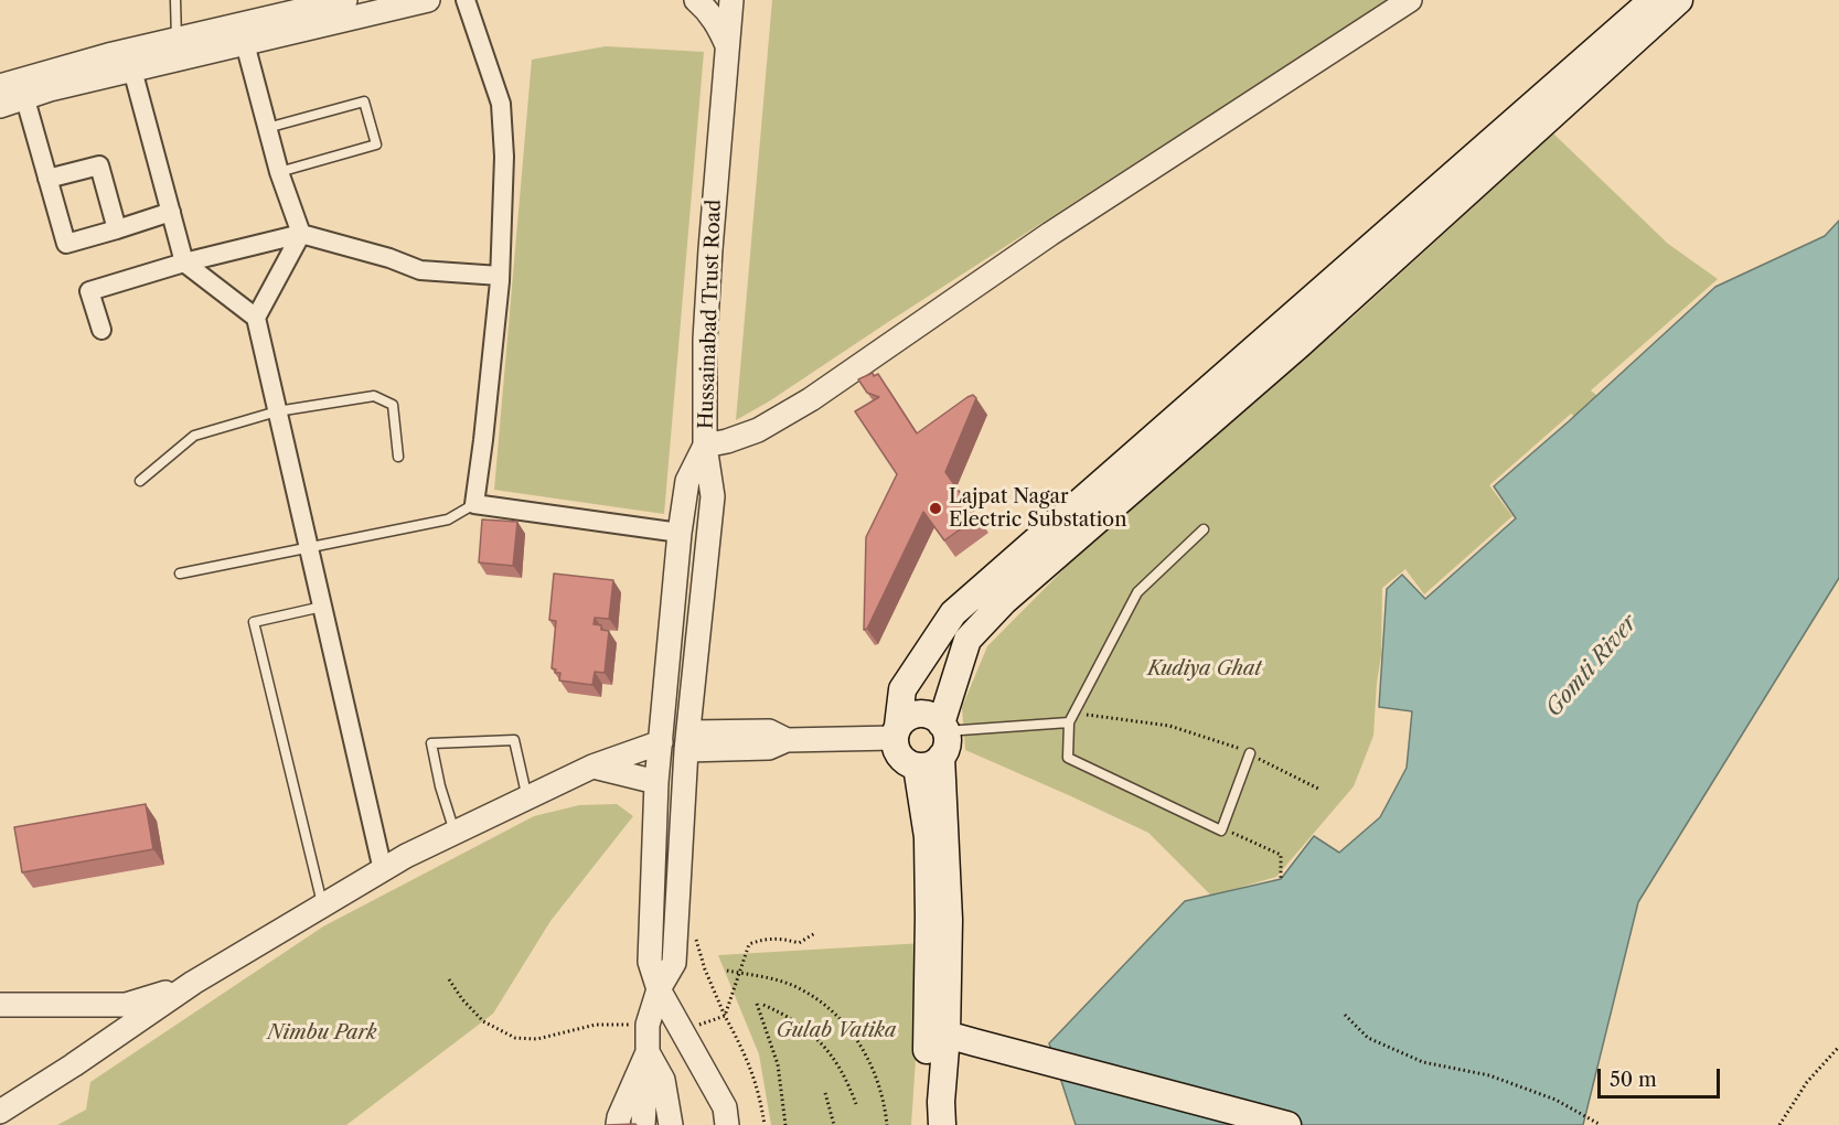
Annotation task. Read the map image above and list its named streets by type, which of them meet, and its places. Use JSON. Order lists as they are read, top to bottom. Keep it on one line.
{"streets":{"street":["Hussainabad Trust Road"]},"water":["Gomti River"],"parks":["Kudiya Ghat","Gulab Vatika","Nimbu Park"],"places":["Lajpat Nagar Electric Substation"],"scale_bar":"50 m"}
